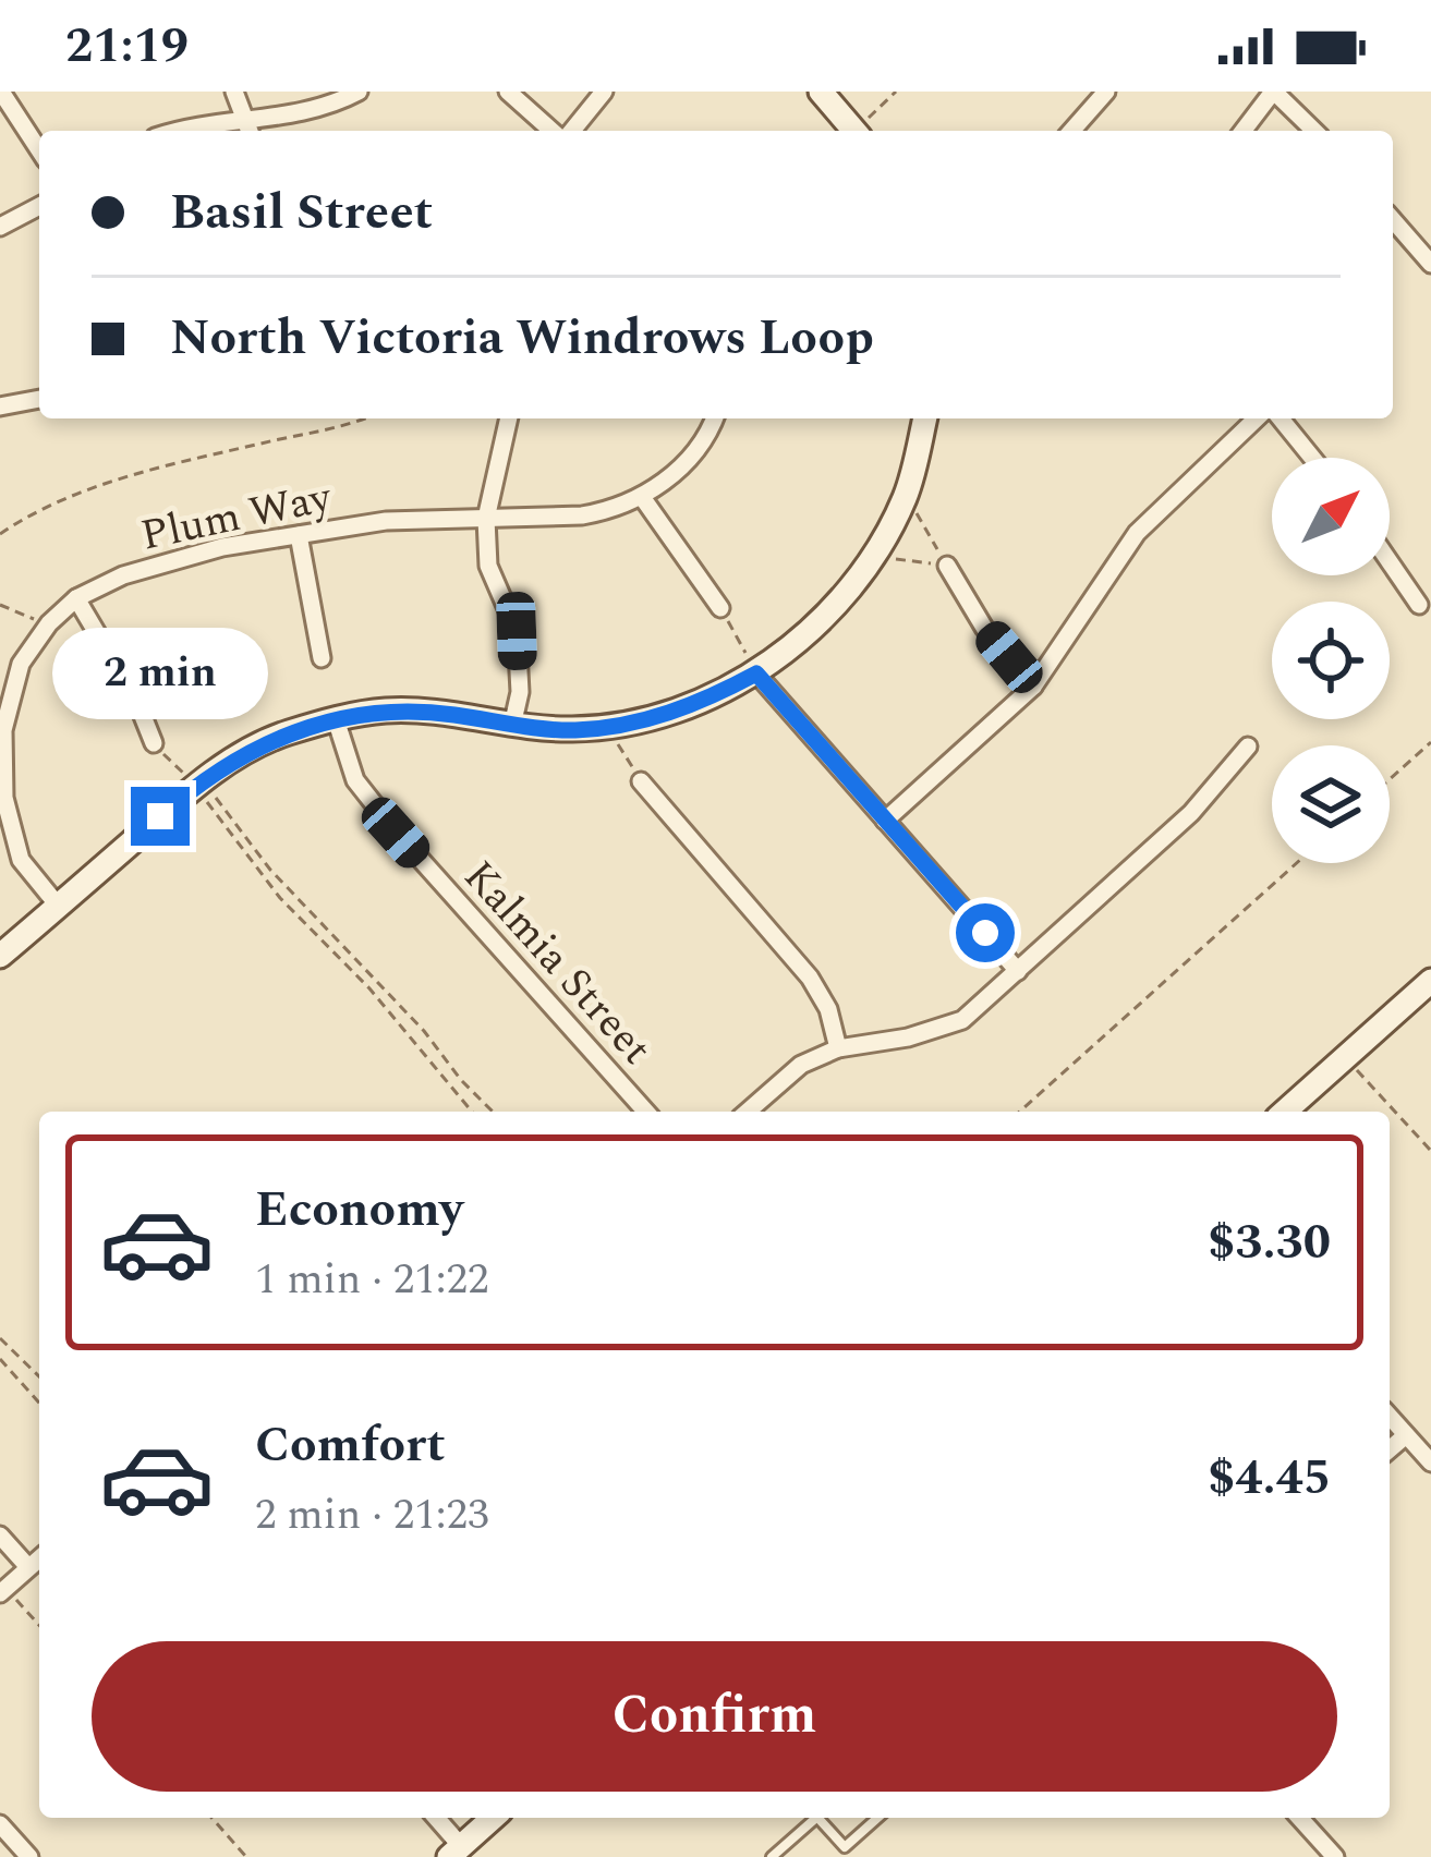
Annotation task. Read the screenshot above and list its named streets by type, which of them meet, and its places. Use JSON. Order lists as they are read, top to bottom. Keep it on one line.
{"streets":{"street":["Plum Way","Kalmia Street"]},"north":"top right","page":{"status":"21:19","banner":["Basil Street","North Victoria Windrows Loop"],"bubble":"2 min","list":[{"name":"Economy","note":"1 min · 21:22","value":"$3.30"},{"name":"Comfort","note":"2 min · 21:23","value":"$4.45"}],"buttons":"Confirm"}}
